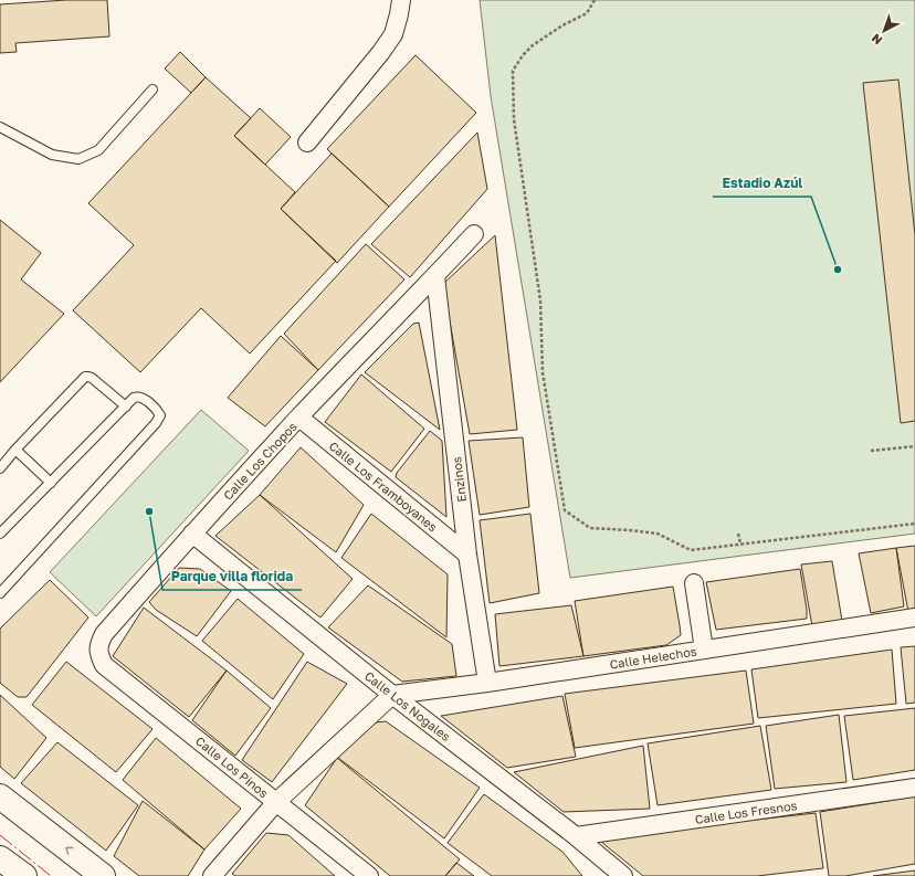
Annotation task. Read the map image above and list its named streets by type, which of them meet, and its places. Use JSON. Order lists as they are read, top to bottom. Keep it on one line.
{"streets":{"street":["Calle Los Chopos","Enzinos","Calle Los Framboyanes","Calle Helechos","Calle Los Nogales","Calle Los Pinos","Calle Los Fresnos"]},"crossings":[["Calle Los Chopos","Enzinos"],["Calle Los Chopos","Calle Los Framboyanes"],["Calle Los Chopos","Calle Los Nogales"],["Calle Los Chopos","Calle Los Pinos"],["Enzinos","Calle Los Framboyanes"],["Enzinos","Calle Helechos"],["Calle Helechos","Calle Los Nogales"],["Calle Los Nogales","Calle Los Fresnos"]],"places":["Estadio Azúl","Parque villa florida"],"north":"bottom left"}
